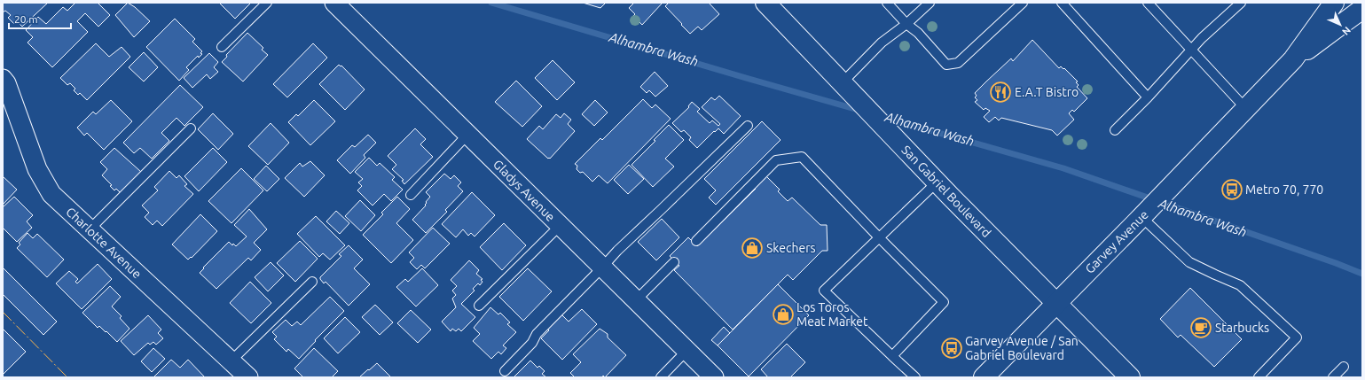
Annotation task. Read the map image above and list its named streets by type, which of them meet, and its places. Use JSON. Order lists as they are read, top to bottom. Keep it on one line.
{"streets":{"main road":["San Gabriel Boulevard","Garvey Avenue"],"street":["Gladys Avenue","Charlotte Avenue"]},"crossings":[["San Gabriel Boulevard","Garvey Avenue"]],"water":["Alhambra Wash"],"places":{"restaurant":["E.A.T Bistro"],"bus stop":["Metro 70, 770","Garvey Avenue / San Gabriel Boulevard"],"shop":["Skechers","Los Toros Meat Market"],"cafe":["Starbucks"]},"scale_bar":"20 m","north":"bottom right"}
